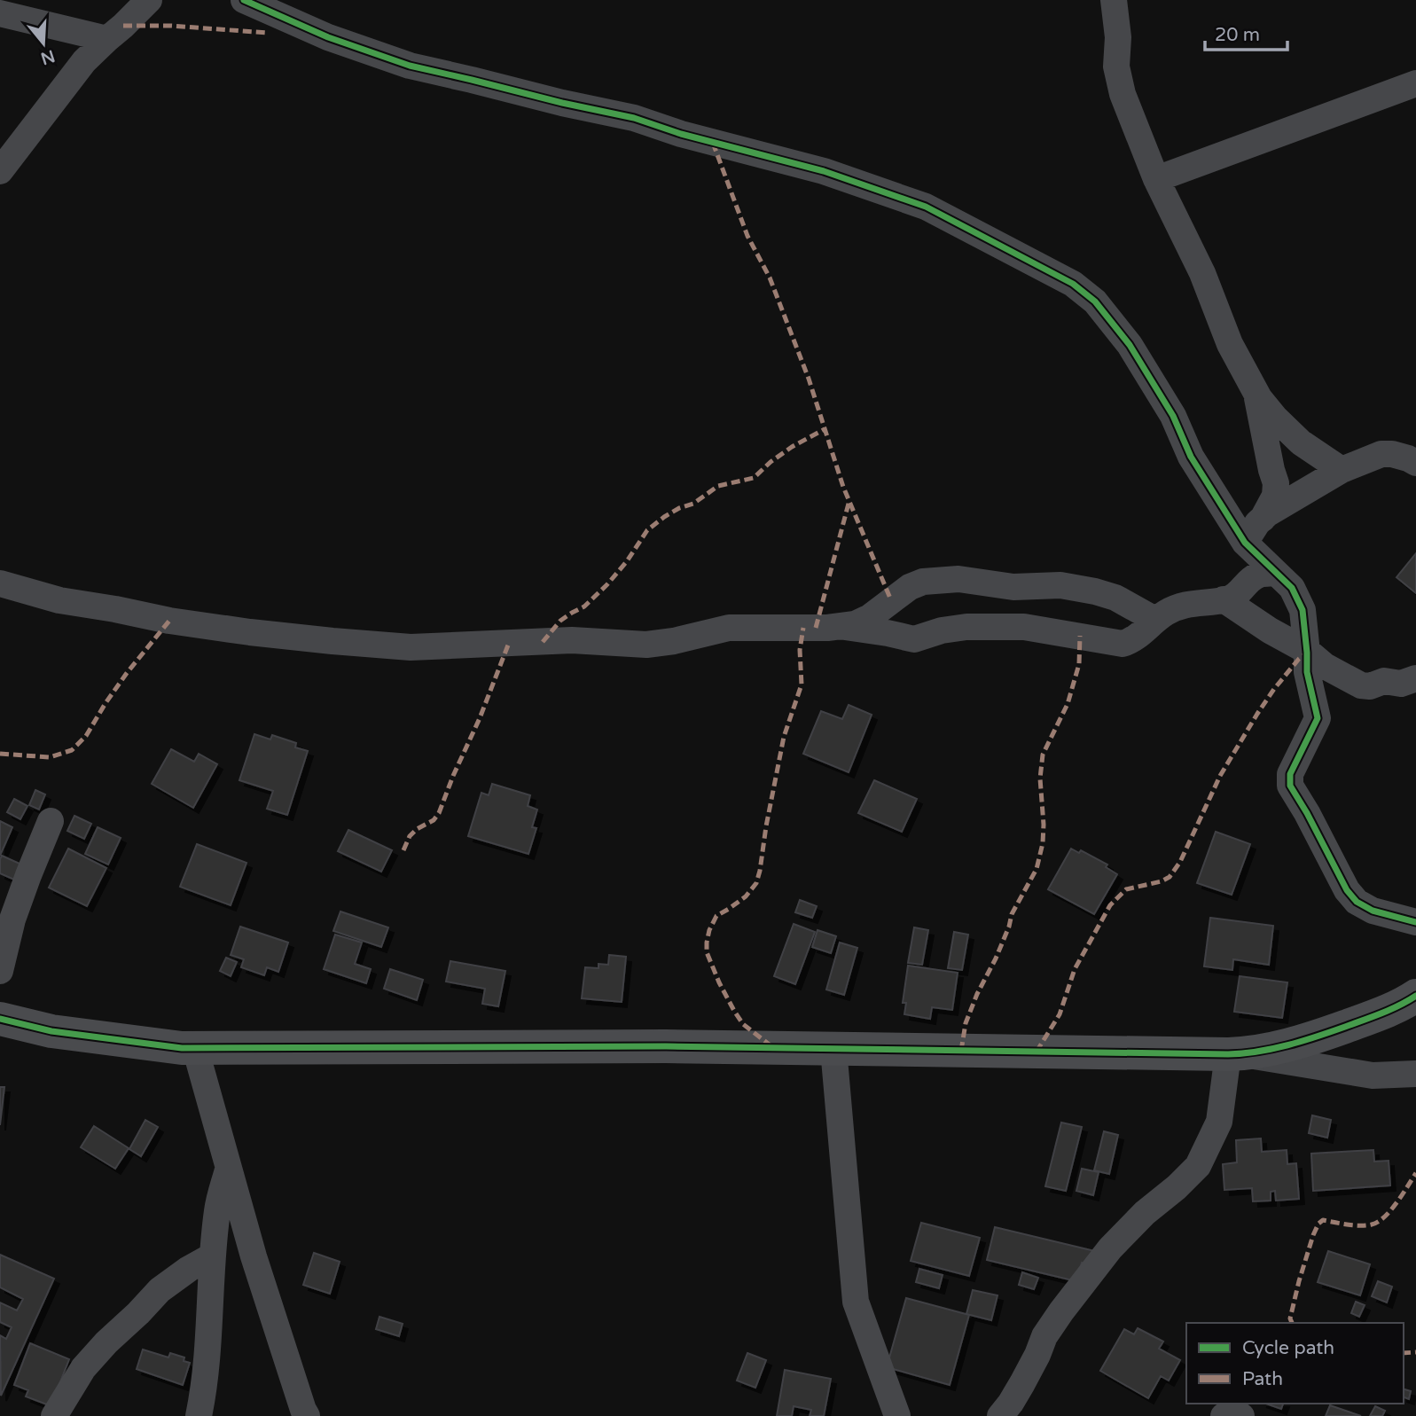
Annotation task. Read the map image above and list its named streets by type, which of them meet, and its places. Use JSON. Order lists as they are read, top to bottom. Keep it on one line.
{"legend":["Cycle path","Path"],"scale_bar":"20 m","north":"bottom"}
